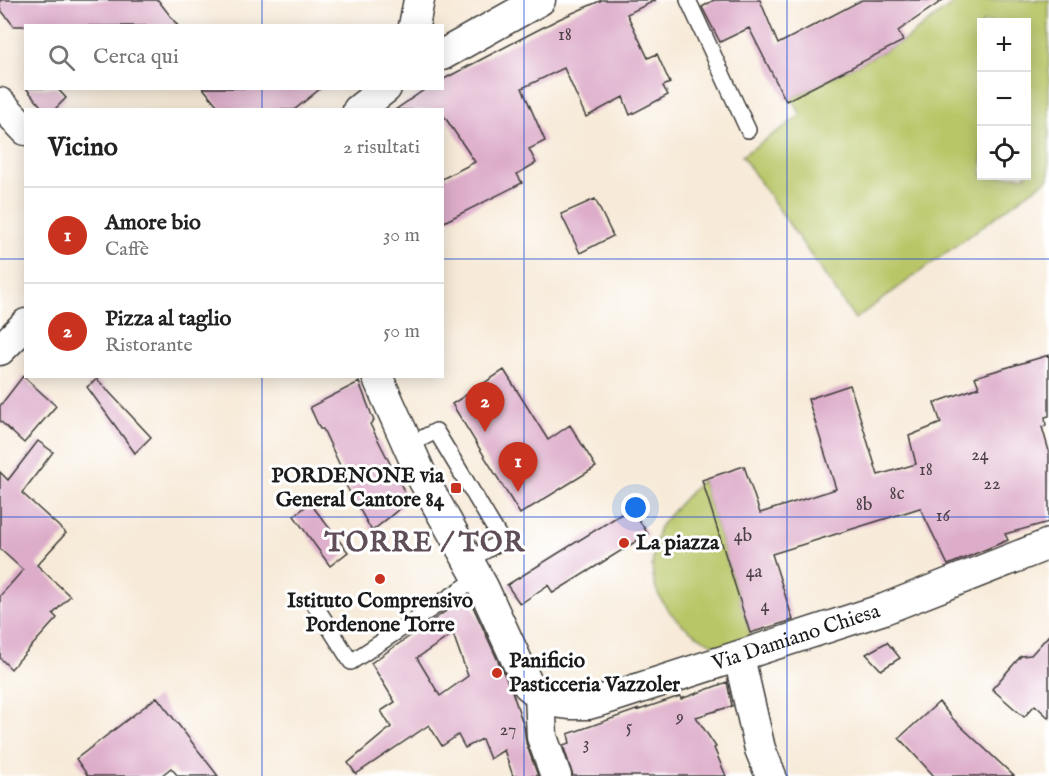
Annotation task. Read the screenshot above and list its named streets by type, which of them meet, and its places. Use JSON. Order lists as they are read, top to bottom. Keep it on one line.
{"streets":{"street":["Via Damiano Chiesa"]},"districts":["TORRE / TOR"],"places":{"transit":["PORDENONE via General Cantore 84"],"other":["La piazza","Istituto Comprensivo Pordenone Torre","Panificio Pasticceria Vazzoler"]},"house_numbers":["18","24","18","22","8c","8b","16","4b","4a","4","9","5","27","3"],"page":{"map_buttons":["+","−"],"search":"Cerca qui","heading":["Vicino","2 risultati"],"list":[{"mark":"1","name":"Amore bio","note":"Caffè","value":"30 m"},{"mark":"2","name":"Pizza al taglio","note":"Ristorante","value":"50 m"}],"pins":["2","1"]}}
